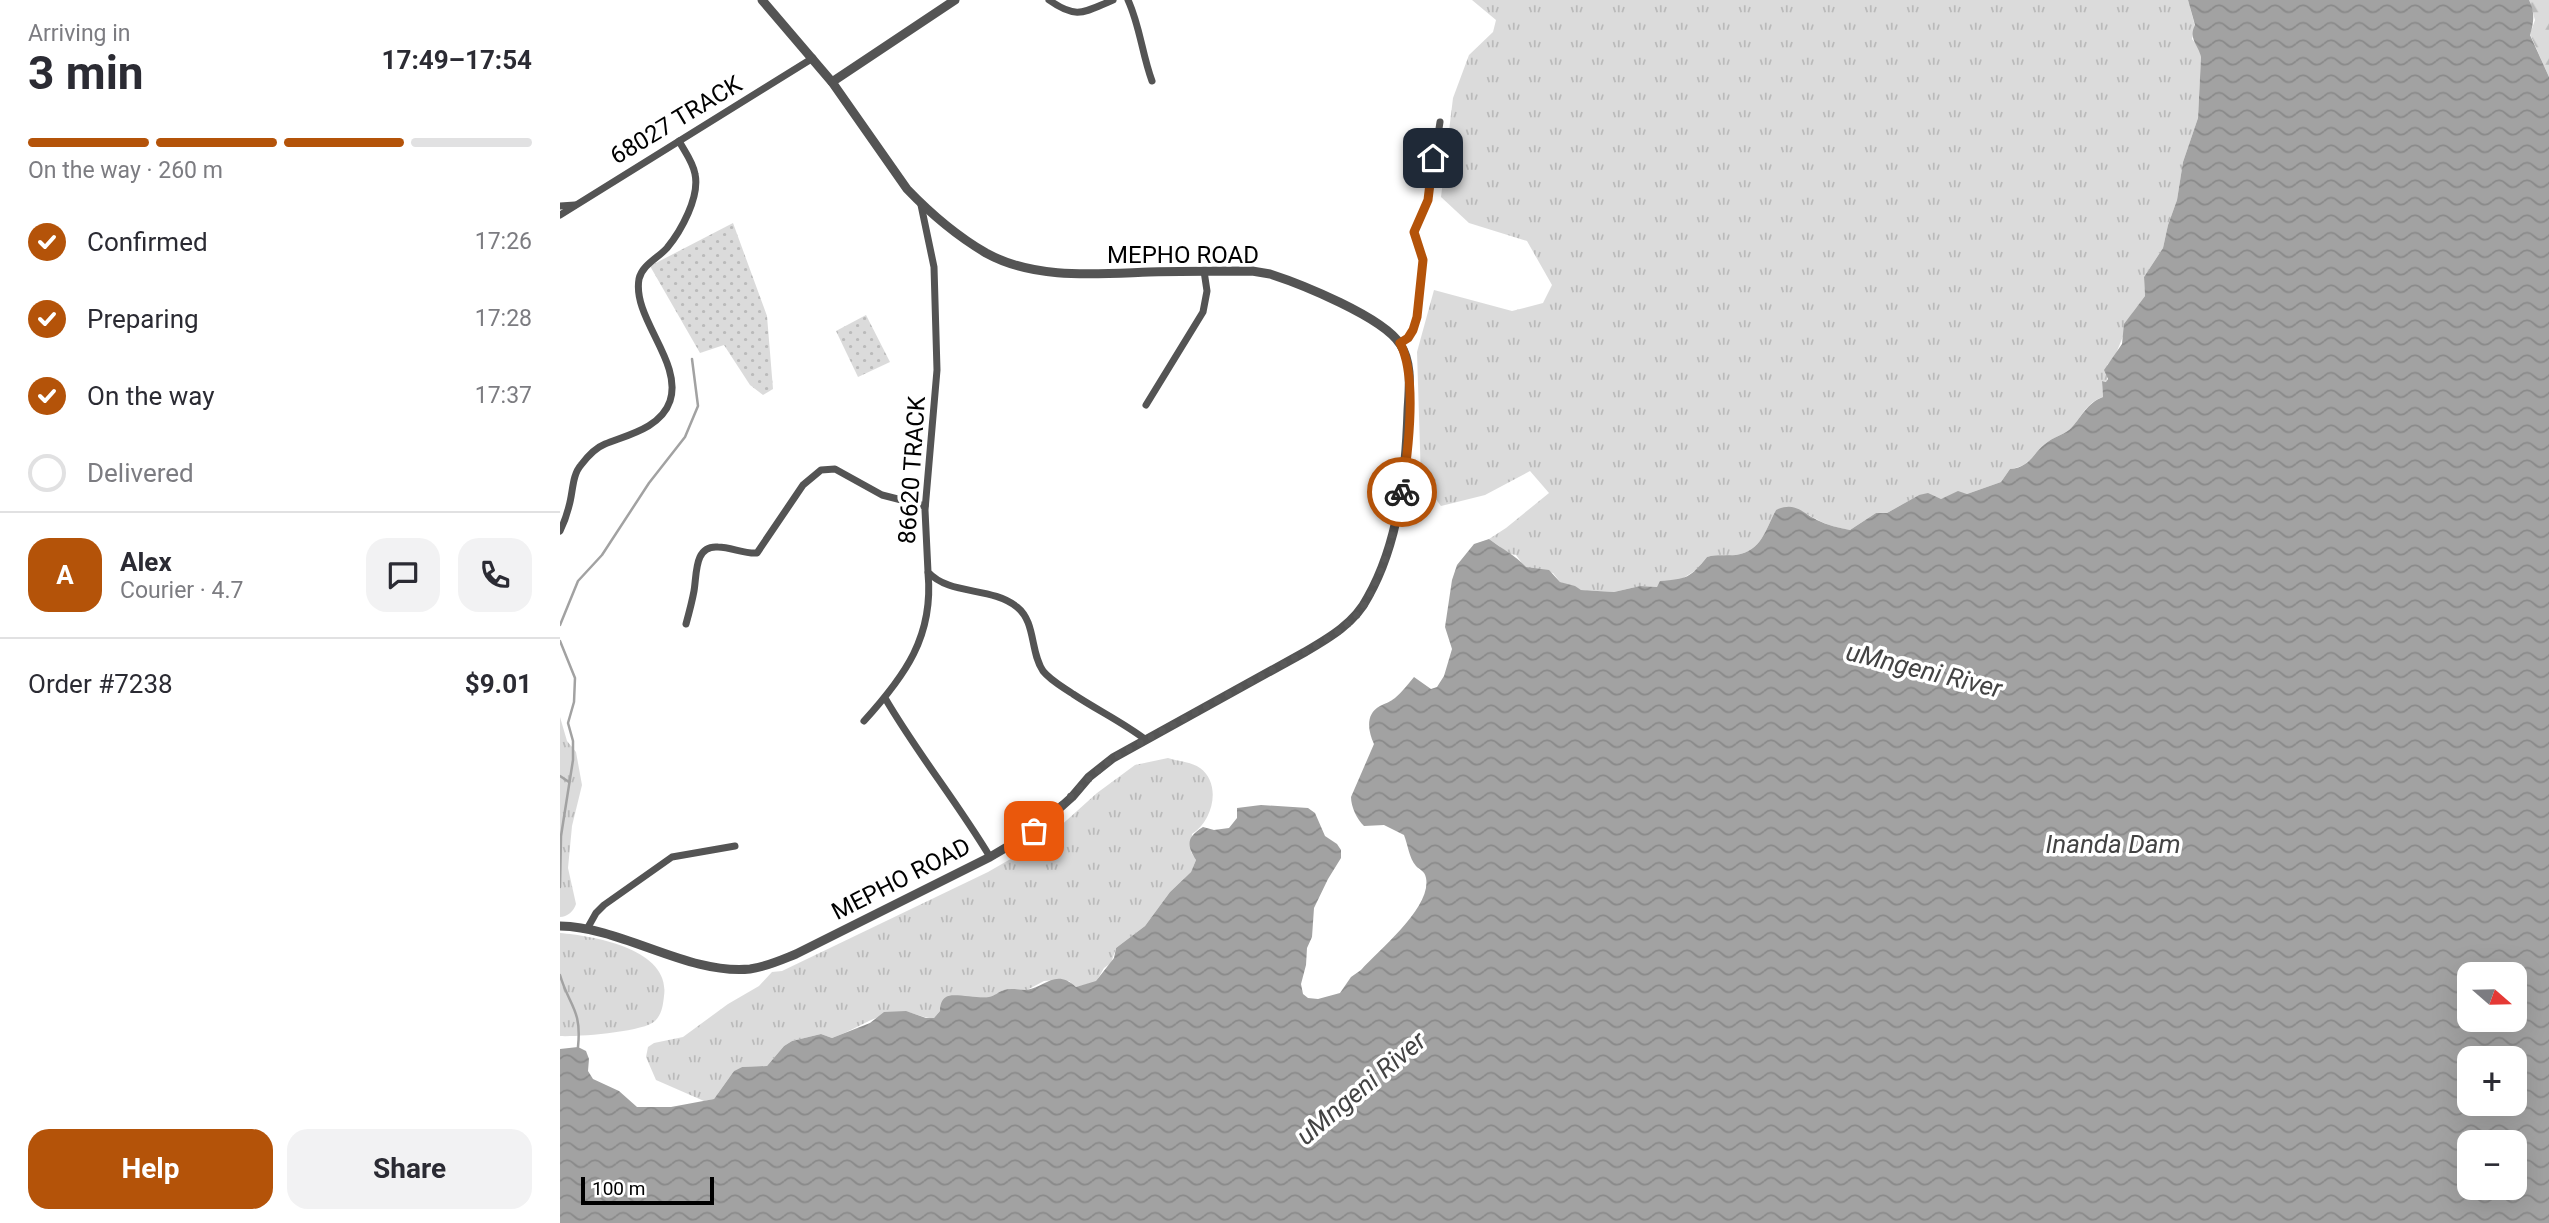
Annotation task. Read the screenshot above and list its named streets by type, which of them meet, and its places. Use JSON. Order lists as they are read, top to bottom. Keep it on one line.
{"streets":{"street":["68027 TRACK","MEPHO ROAD","86620 TRACK"]},"crossings":[["68027 TRACK","MEPHO ROAD"],["MEPHO ROAD","86620 TRACK"]],"water":["uMngeni River","Inanda Dam"],"scale_bar":"100 m","north":"right","page":{"heading":["3 min","Arriving in","17:49–17:54"],"panel":["Alex","Courier · 4.7","Order #7238","$9.01"],"bar":"On the way · 260 m","list":[["Confirmed","17:26"],["Preparing","17:28"],["On the way","17:37"],"Delivered"],"round":"A","map_buttons":["+","−"],"buttons":["Help","Share"],"scale":"100 m"}}
